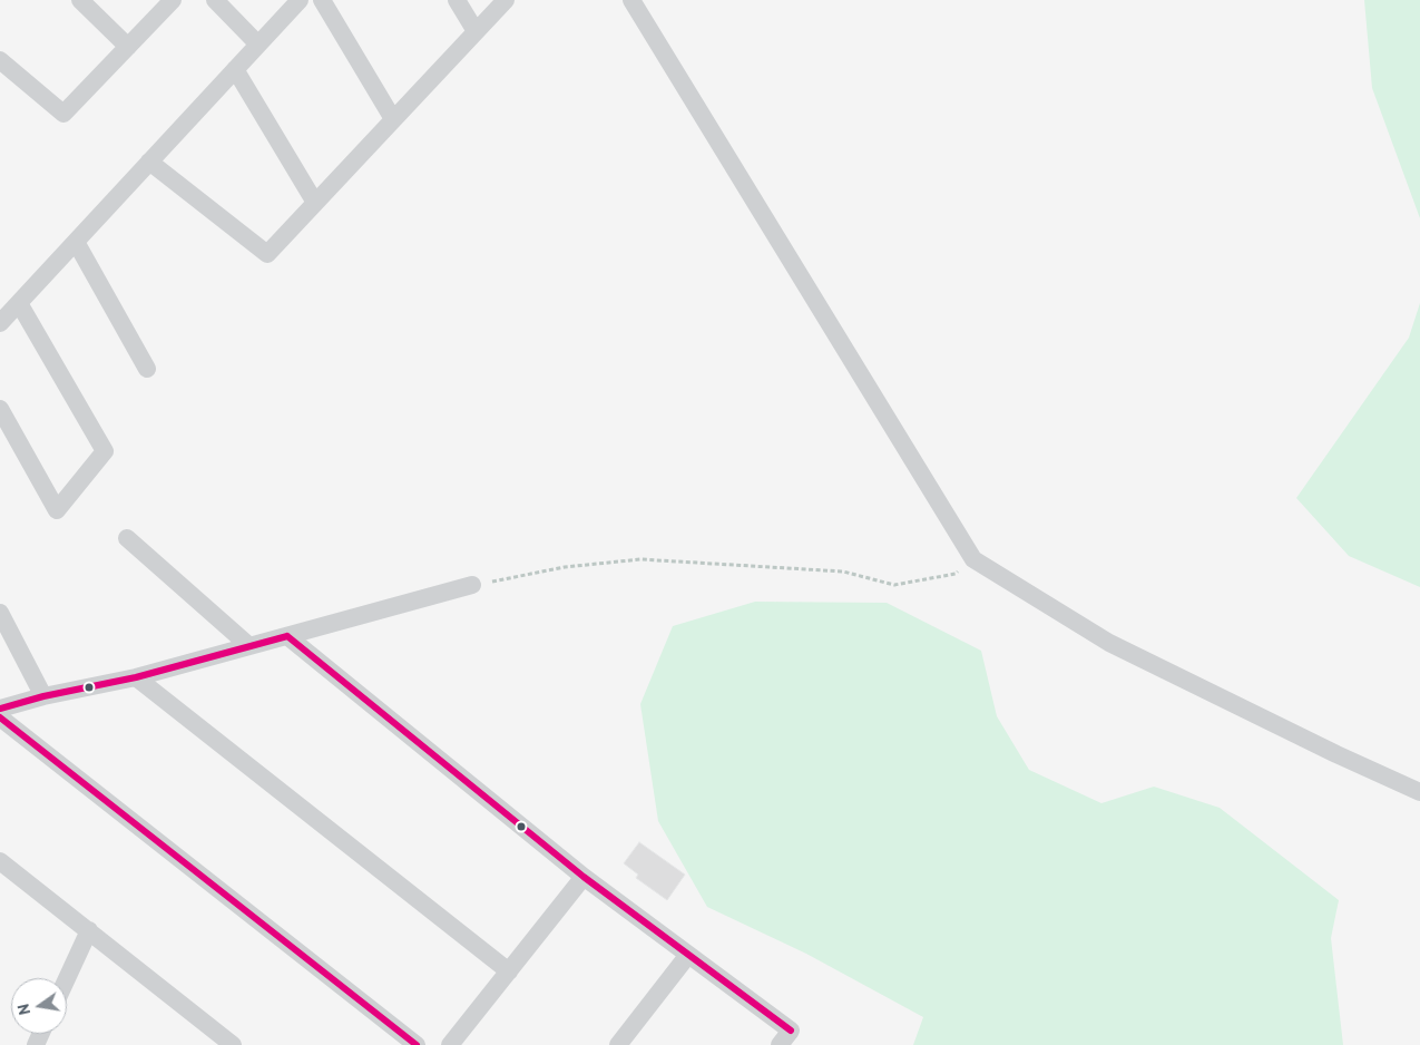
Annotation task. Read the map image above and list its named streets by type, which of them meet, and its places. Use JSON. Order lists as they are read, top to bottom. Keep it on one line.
{"north":"left"}
